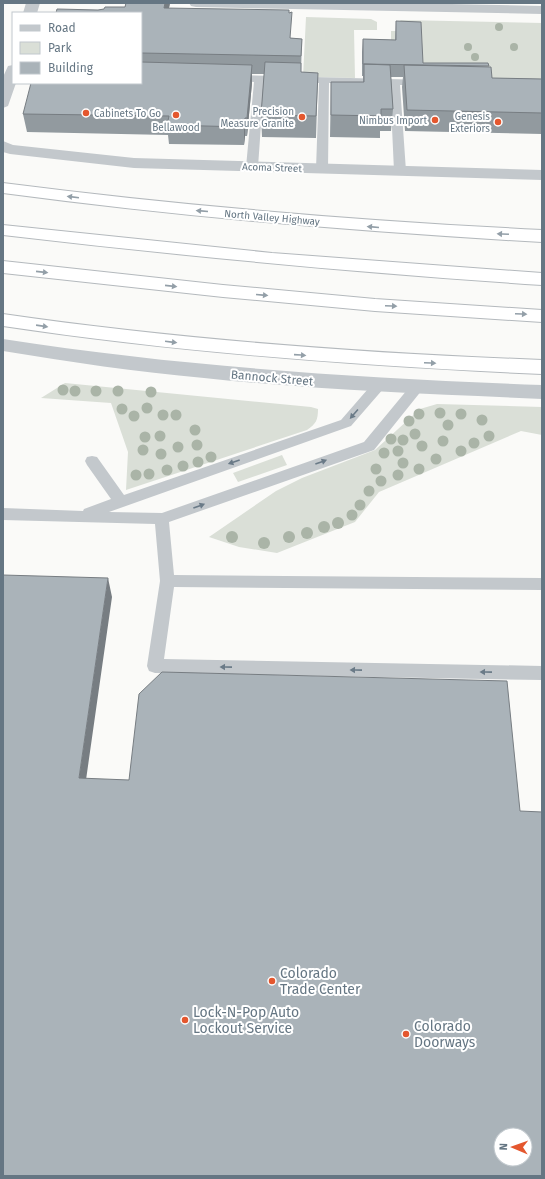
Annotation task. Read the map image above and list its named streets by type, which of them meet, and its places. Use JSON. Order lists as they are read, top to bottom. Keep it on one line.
{"streets":{"highway":["North Valley Highway"],"street":["Acoma Street","Bannock Street"]},"places":["Cabinets To Go","Bellawood","Precision Measure Granite","Nimbus Import","Genesis Exteriors","Colorado Trade Center","Lock-N-Pop Auto Lockout Service","Colorado Doorways"],"legend":["Road","Park","Building"],"north":"left"}
